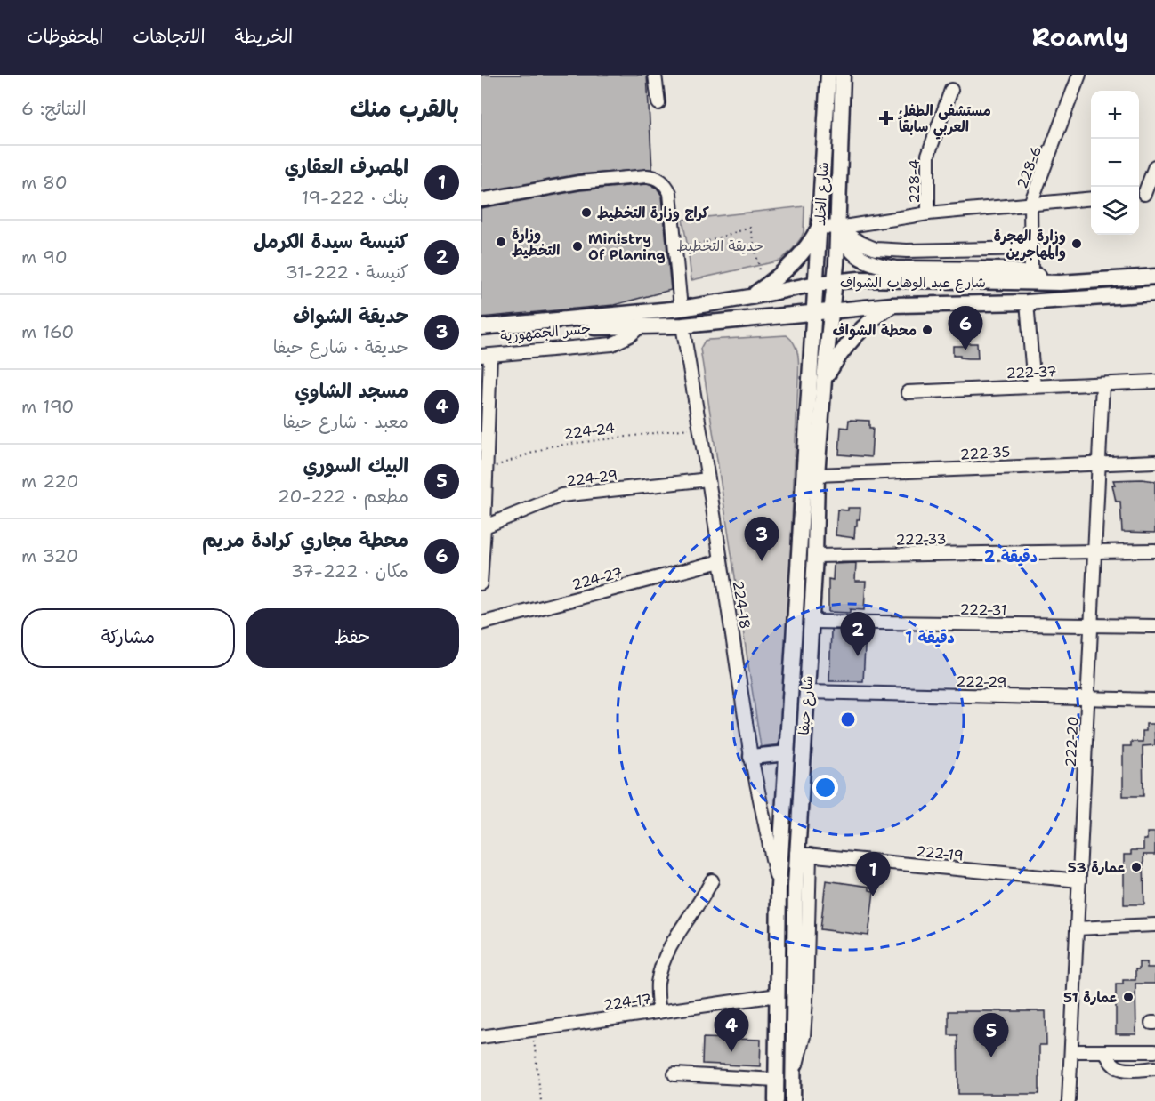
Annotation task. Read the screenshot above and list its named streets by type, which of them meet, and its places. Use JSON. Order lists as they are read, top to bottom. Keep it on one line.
{"streets":{"main road":["شارع الخلد","شارع عبد الوهاب الشواف","جسر الجمهورية","شارع حيفا"],"street":["228-6","228-4","222-37","222-35","224-29","222-33","224-27","224-18","222-31","222-29","222-20","222-19","224-17"],"path":["224-24"]},"crossings":[["شارع الخلد","شارع عبد الوهاب الشواف"],["شارع الخلد","شارع حيفا"],["شارع عبد الوهاب الشواف","جسر الجمهورية"],["شارع عبد الوهاب الشواف","224-18"],["شارع عبد الوهاب الشواف","شارع حيفا"],["222-37","222-20"],["224-24","224-18"],["222-35","شارع حيفا"],["222-35","222-20"],["224-29","224-18"],["222-33","شارع حيفا"],["222-33","222-20"],["224-27","224-18"],["224-18","شارع حيفا"],["222-31","شارع حيفا"],["222-31","222-20"],["222-29","شارع حيفا"],["222-29","222-20"],["شارع حيفا","222-19"],["شارع حيفا","224-17"],["222-20","222-19"]],"parks":["حديقة التخطيط"],"places":{"health":["مستشفى الطفل العربي سابقاً"],"other":["كراج وزارة التخطيط","وزارة التخطيط","وزارة الهجرة والمهاجرين","Ministry Of Planing","محطة الشواف","عمارة 53","عمارة 51"]},"page":{"header":"Roamly","nav":["الخريطة","الاتجاهات","المحفوظات"],"heading":["بالقرب منك","النتائج: 6"],"map_buttons":["+","−"],"list":[{"mark":"1","name":"المصرف العقاري","note":"بنك · 222-19","value":"80 m"},{"mark":"2","name":"كنيسة سيدة الكرمل","note":"كنيسة · 222-31","value":"90 m"},{"mark":"3","name":"حديقة الشواف","note":"حديقة · شارع حيفا","value":"160 m"},{"mark":"4","name":"مسجد الشاوي","note":"معبد · شارع حيفا","value":"190 m"},{"mark":"5","name":"البيك السوري","note":"مطعم · 222-20","value":"220 m"},{"mark":"6","name":"محطة مجاري كرادة مريم","note":"مكان · 222-37","value":"320 m"}],"pins":["6","3","2","1","4","5"],"buttons":["حفظ","مشاركة"]},"rings":["2 دقيقة","1 دقيقة"]}
